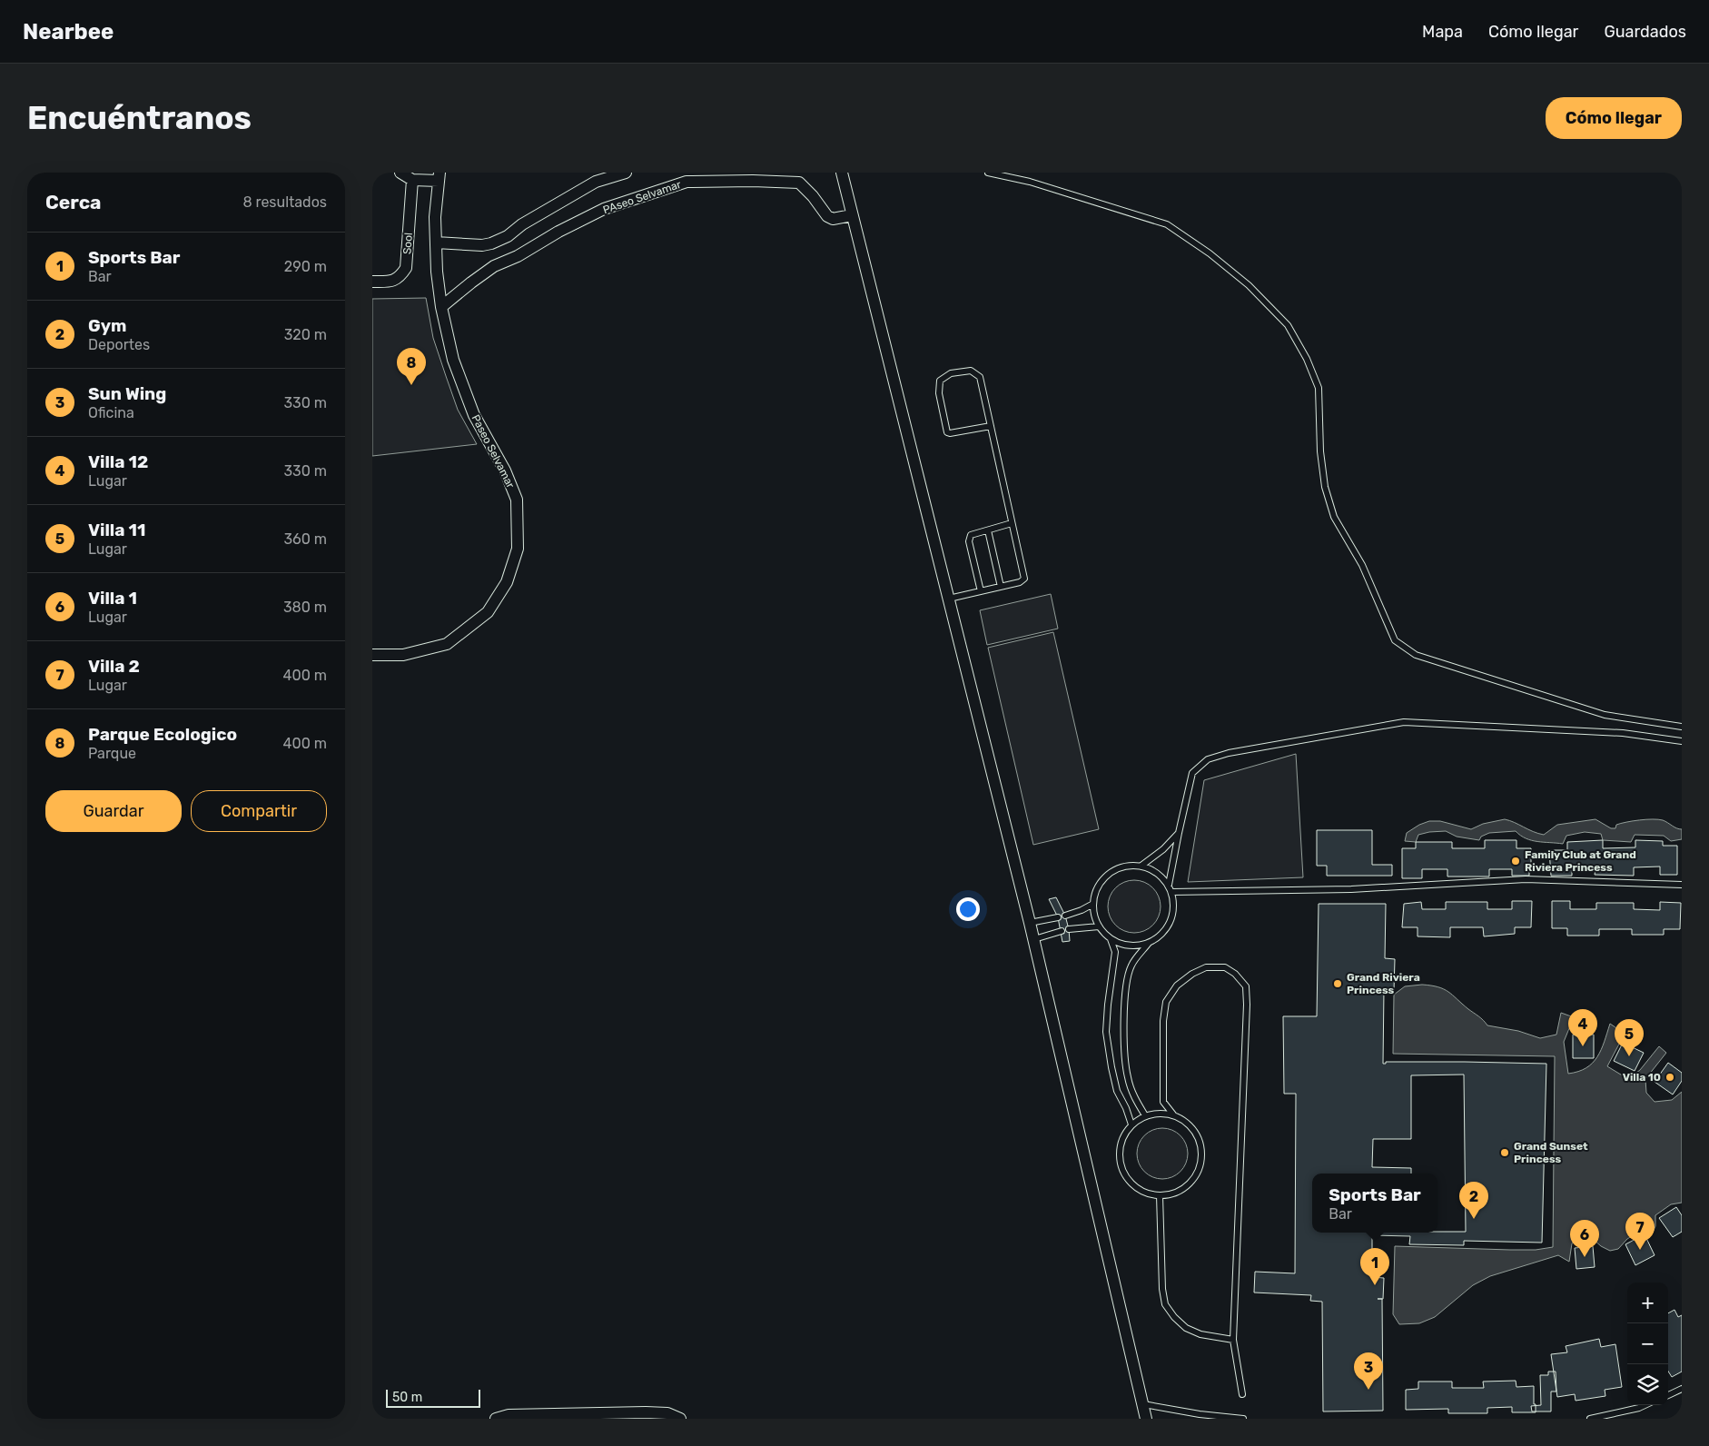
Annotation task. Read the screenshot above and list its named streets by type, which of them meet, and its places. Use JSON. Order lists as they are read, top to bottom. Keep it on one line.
{"streets":{"street":["PAseo Selvamar","Sool","Paseo Selvamar"]},"crossings":[["PAseo Selvamar","Paseo Selvamar"]],"places":["Family Club at Grand Riviera Princess","Grand Riviera Princess","Villa 10","Grand Sunset Princess"],"scale_bar":"50 m","page":{"header":"Nearbee","nav":["Mapa","Cómo llegar","Guardados"],"buttons":["Cómo llegar",["Guardar","Compartir"]],"title":"Encuéntranos","heading":["Cerca","8 resultados"],"list":[{"mark":"1","name":"Sports Bar","note":"Bar","value":"290 m"},{"mark":"2","name":"Gym","note":"Deportes","value":"320 m"},{"mark":"3","name":"Sun Wing","note":"Oficina","value":"330 m"},{"mark":"4","name":"Villa 12","note":"Lugar","value":"330 m"},{"mark":"5","name":"Villa 11","note":"Lugar","value":"360 m"},{"mark":"6","name":"Villa 1","note":"Lugar","value":"380 m"},{"mark":"7","name":"Villa 2","note":"Lugar","value":"400 m"},{"mark":"8","name":"Parque Ecologico","note":"Parque","value":"400 m"}],"pins":["8","4","5","2","7","6","1","3"],"popup":["Sports Bar","Bar"],"map_buttons":["+","−"],"scale":"50 m"}}
